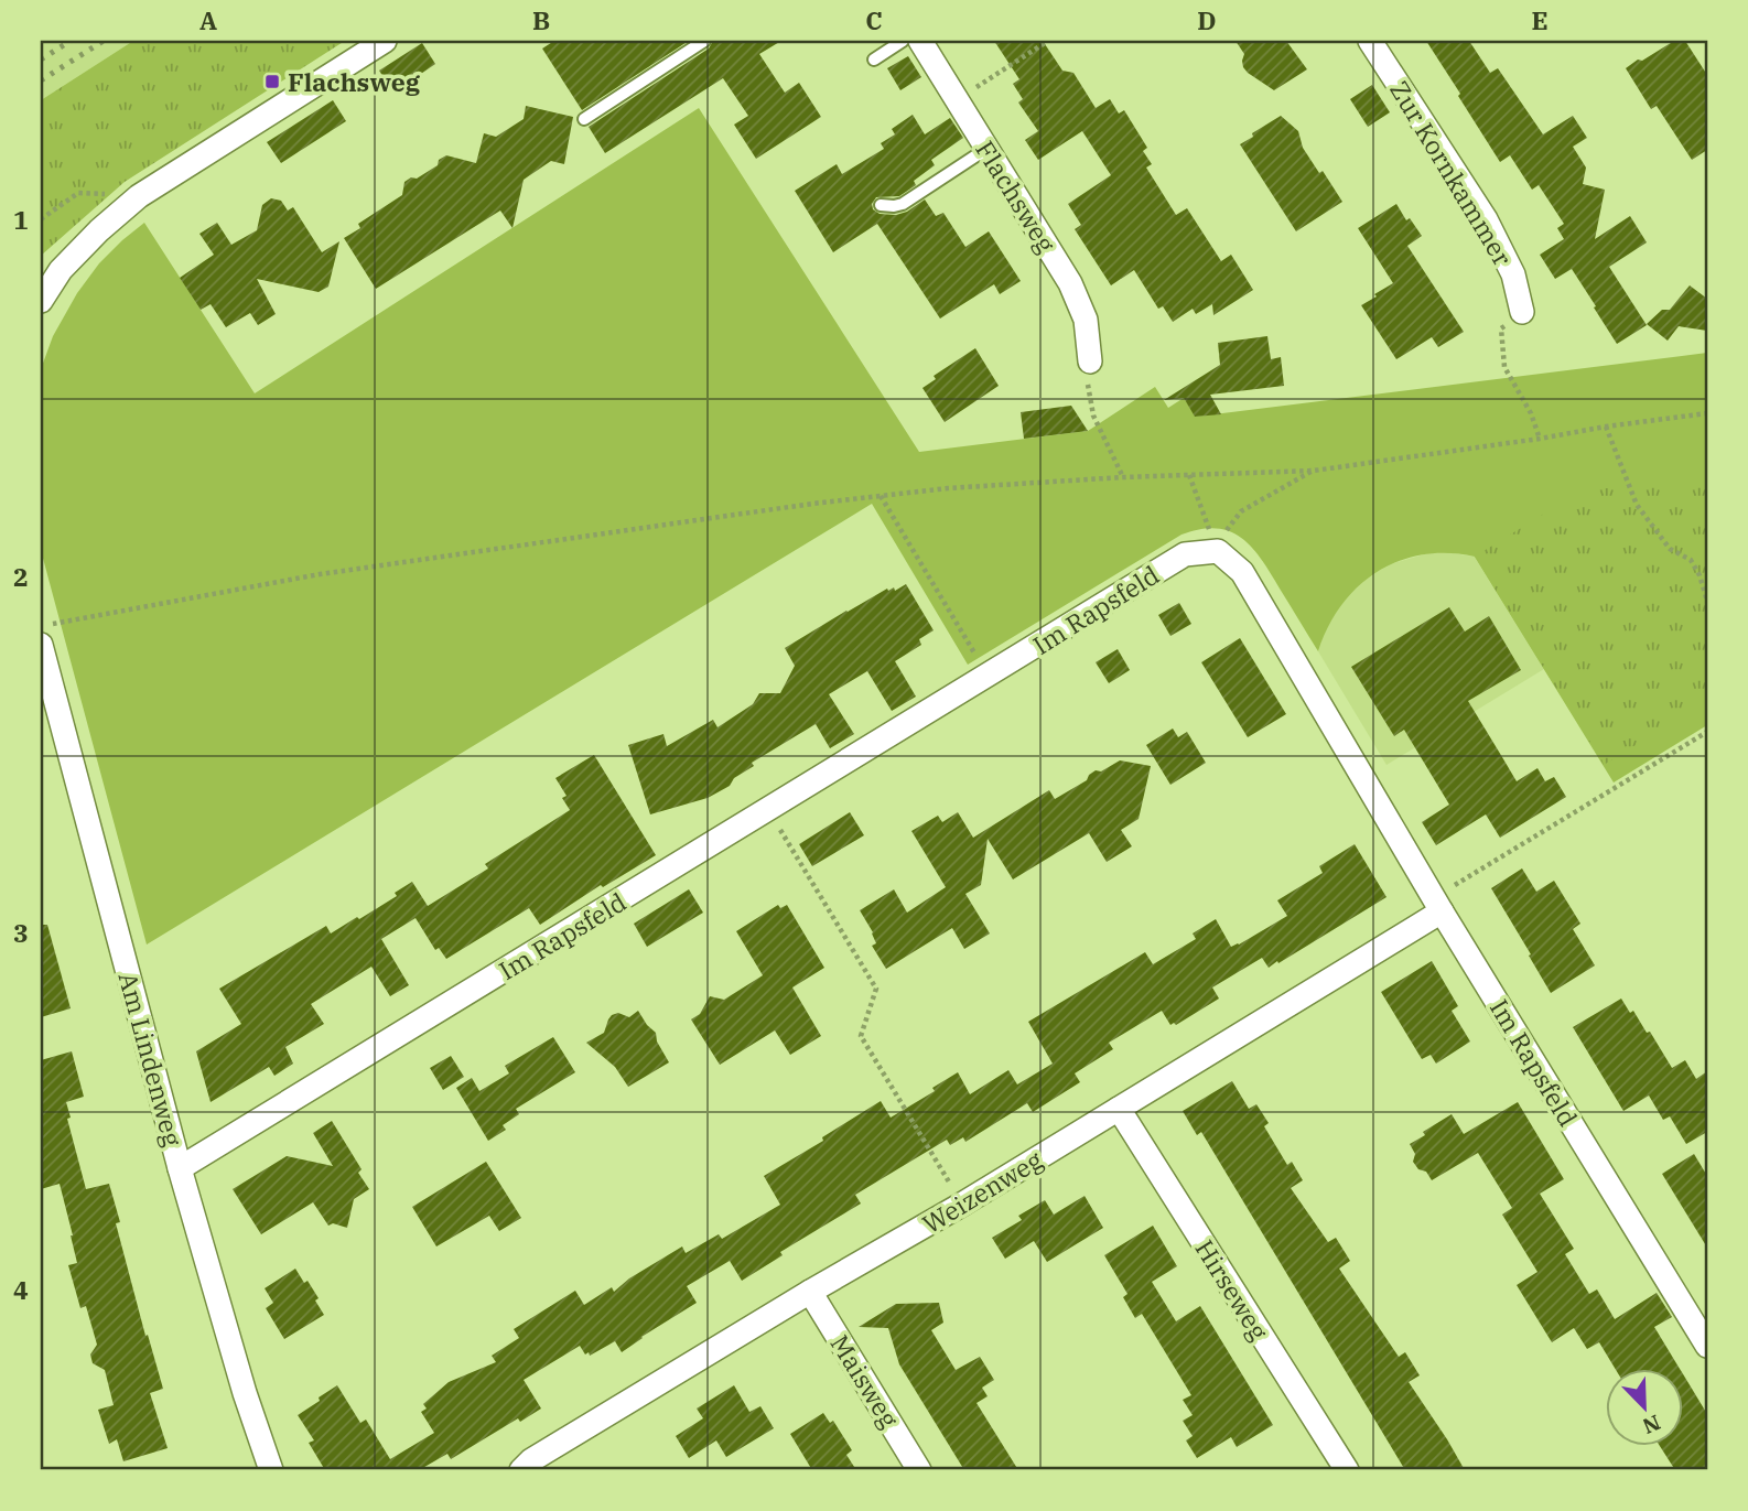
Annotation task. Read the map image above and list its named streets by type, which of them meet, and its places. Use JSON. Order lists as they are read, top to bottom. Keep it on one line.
{"streets":{"street":["Zur Kornkammer","Flachsweg","Im Rapsfeld","Am Lindenweg","Weizenweg","Hirseweg","Maisweg"]},"crossings":[["Im Rapsfeld","Am Lindenweg"],["Im Rapsfeld","Weizenweg"],["Weizenweg","Hirseweg"],["Weizenweg","Maisweg"]],"places":{"transit":["Flachsweg"]},"north":"bottom right","grid":{"columns":["A","B","C","D","E"],"rows":["1","2","3","4"]}}
